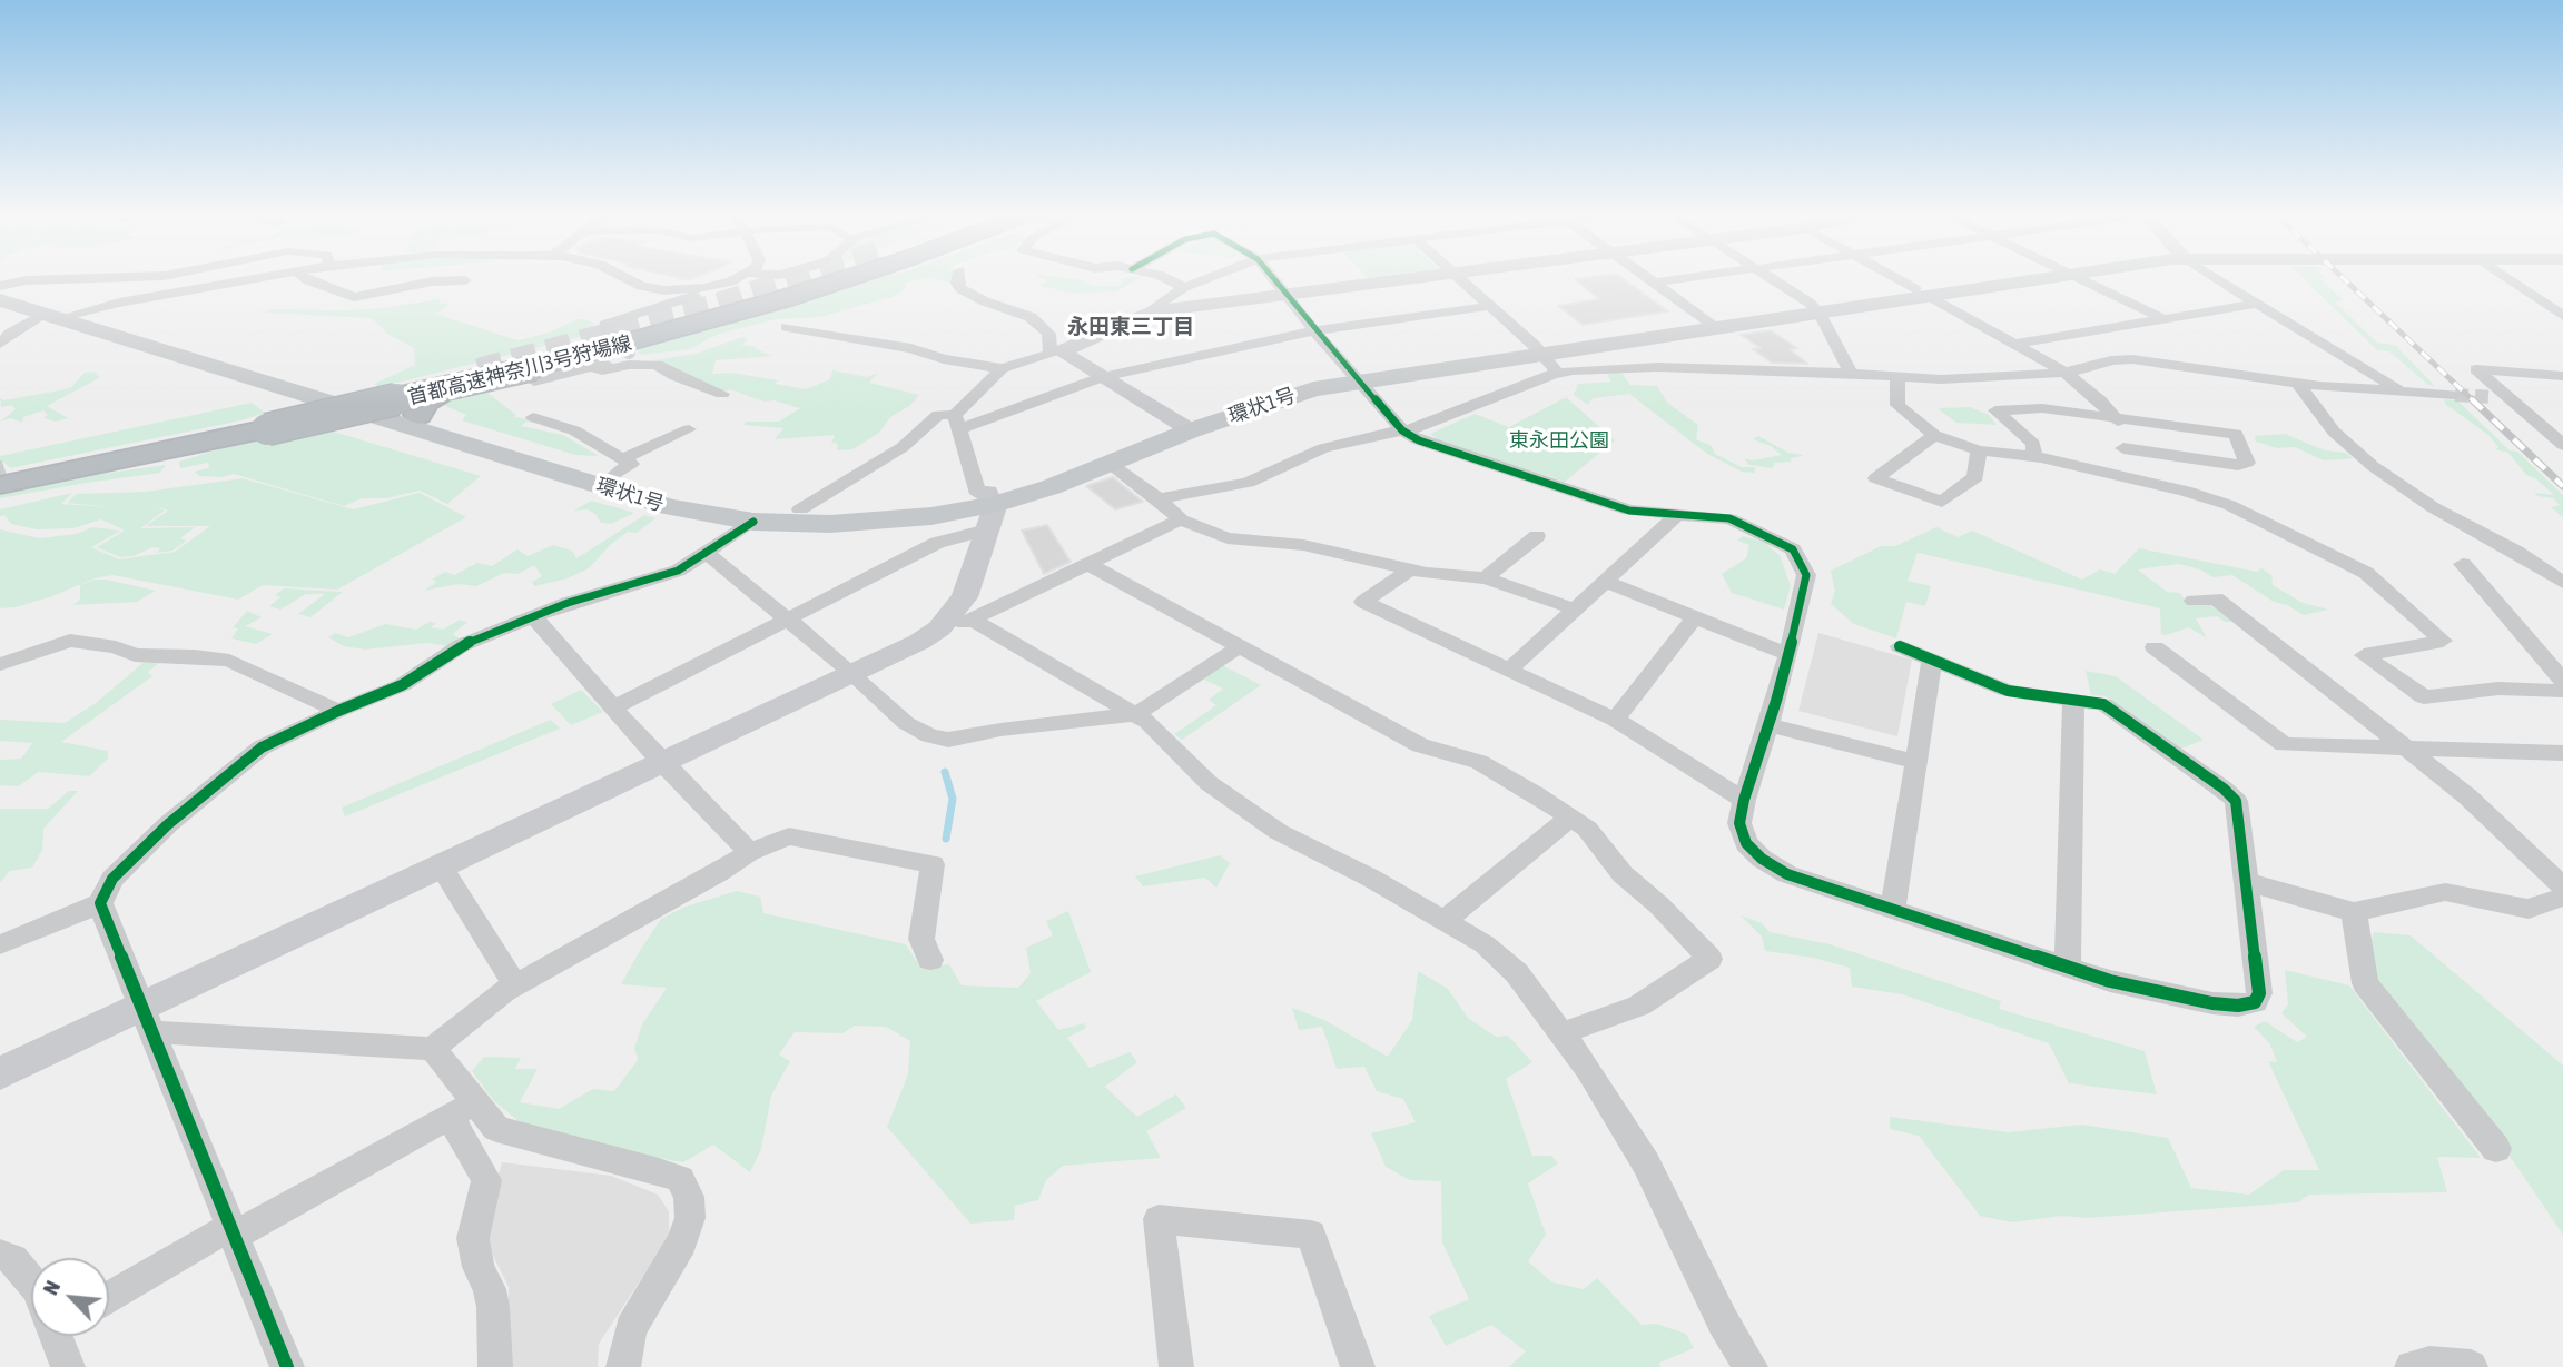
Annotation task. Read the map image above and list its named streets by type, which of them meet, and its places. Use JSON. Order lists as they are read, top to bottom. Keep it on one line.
{"streets":{"highway":["首都高速神奈川3号狩場線"],"main road":["環状1号"]},"districts":["永田東三丁目"],"parks":["東永田公園"],"north":"top left"}
